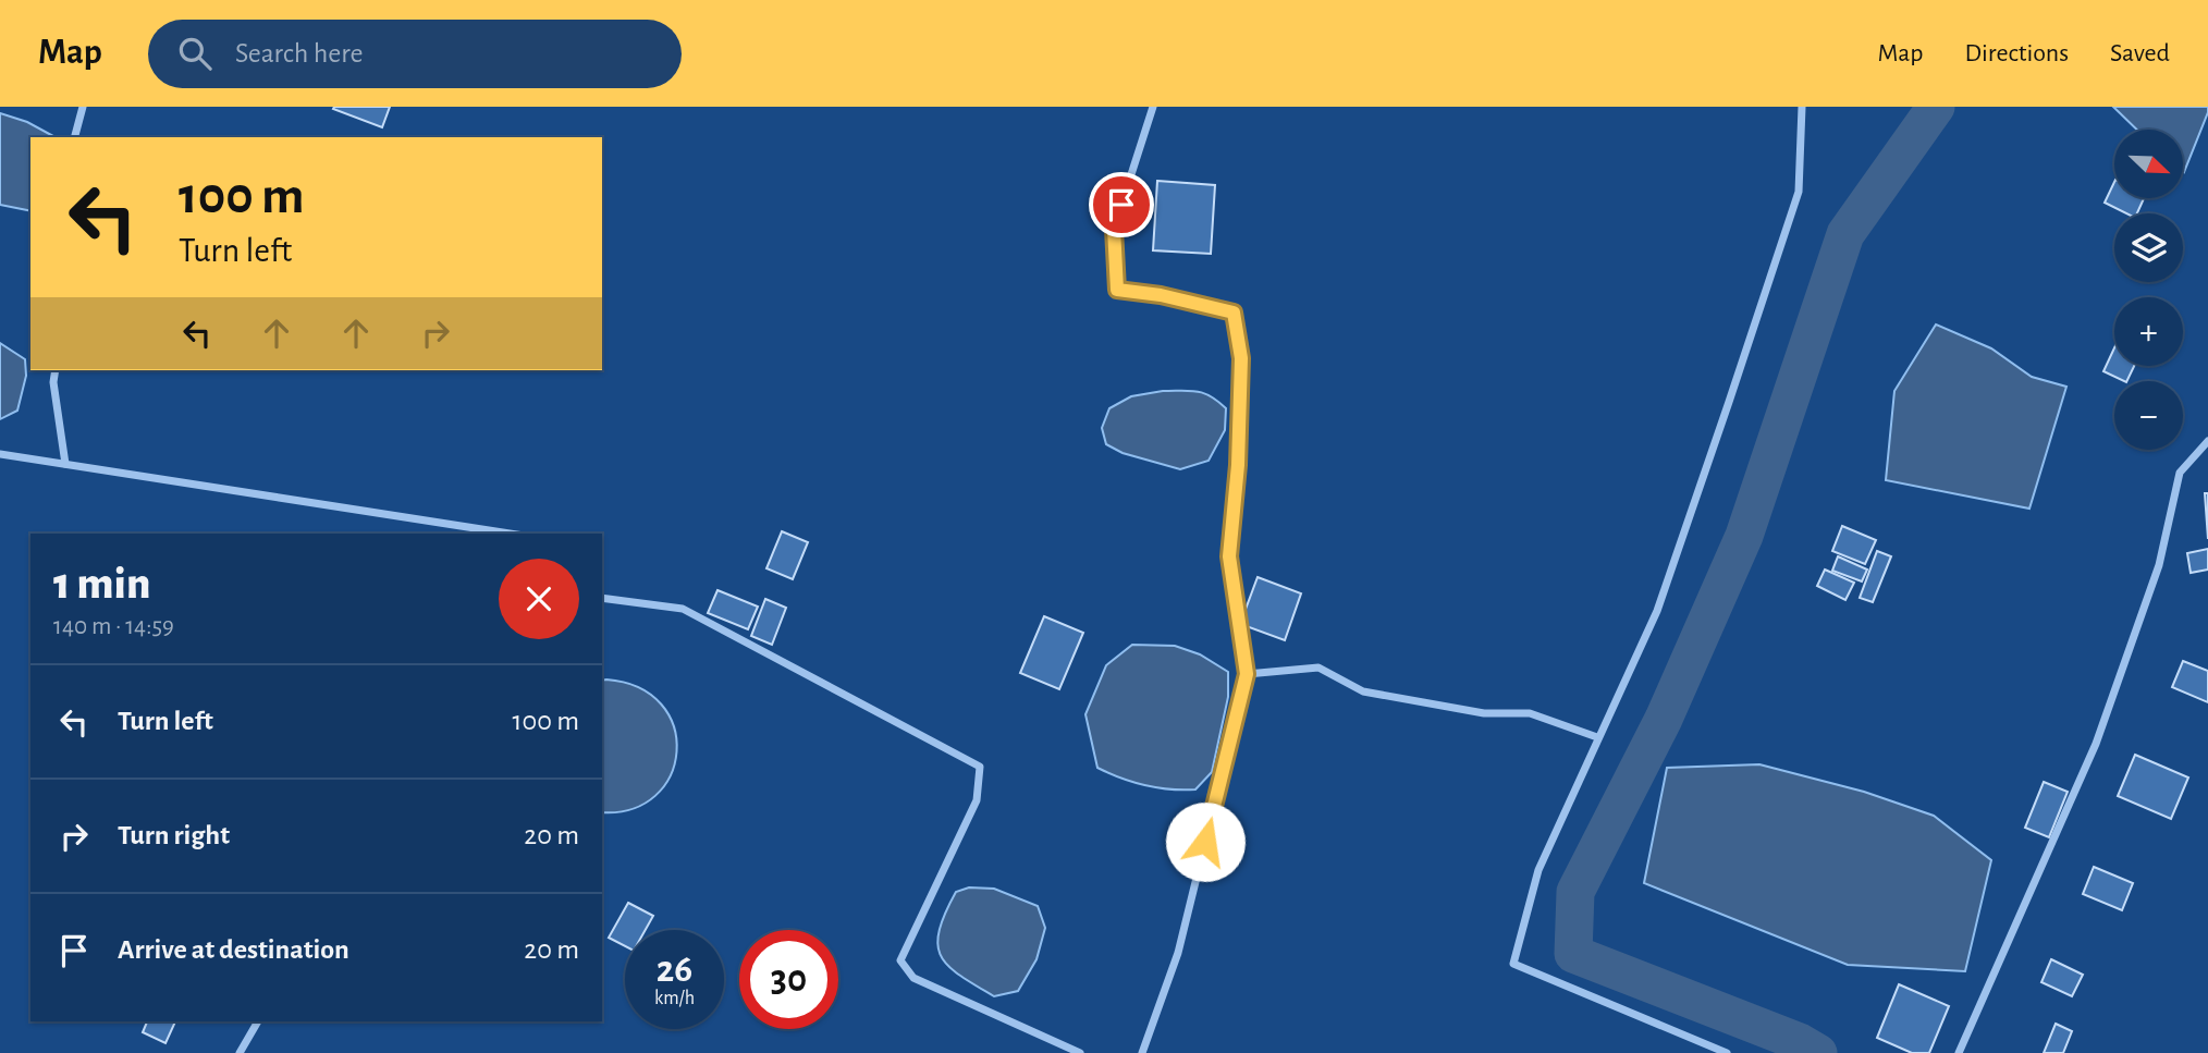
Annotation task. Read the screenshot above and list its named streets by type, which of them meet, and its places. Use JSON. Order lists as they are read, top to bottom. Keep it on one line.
{"north":"bottom right","page":{"header":"Map","search":"Search here","nav":["Map","Directions","Saved"],"map_buttons":["+","−"],"turn":["100 m","Turn left"],"heading":["1 min","140 m · 14:59"],"list":[{"name":"Turn left","value":"100 m"},{"name":"Turn right","value":"20 m"},{"name":"Arrive at destination","value":"20 m"}],"speed":"26 km/h","limit":"30"}}
